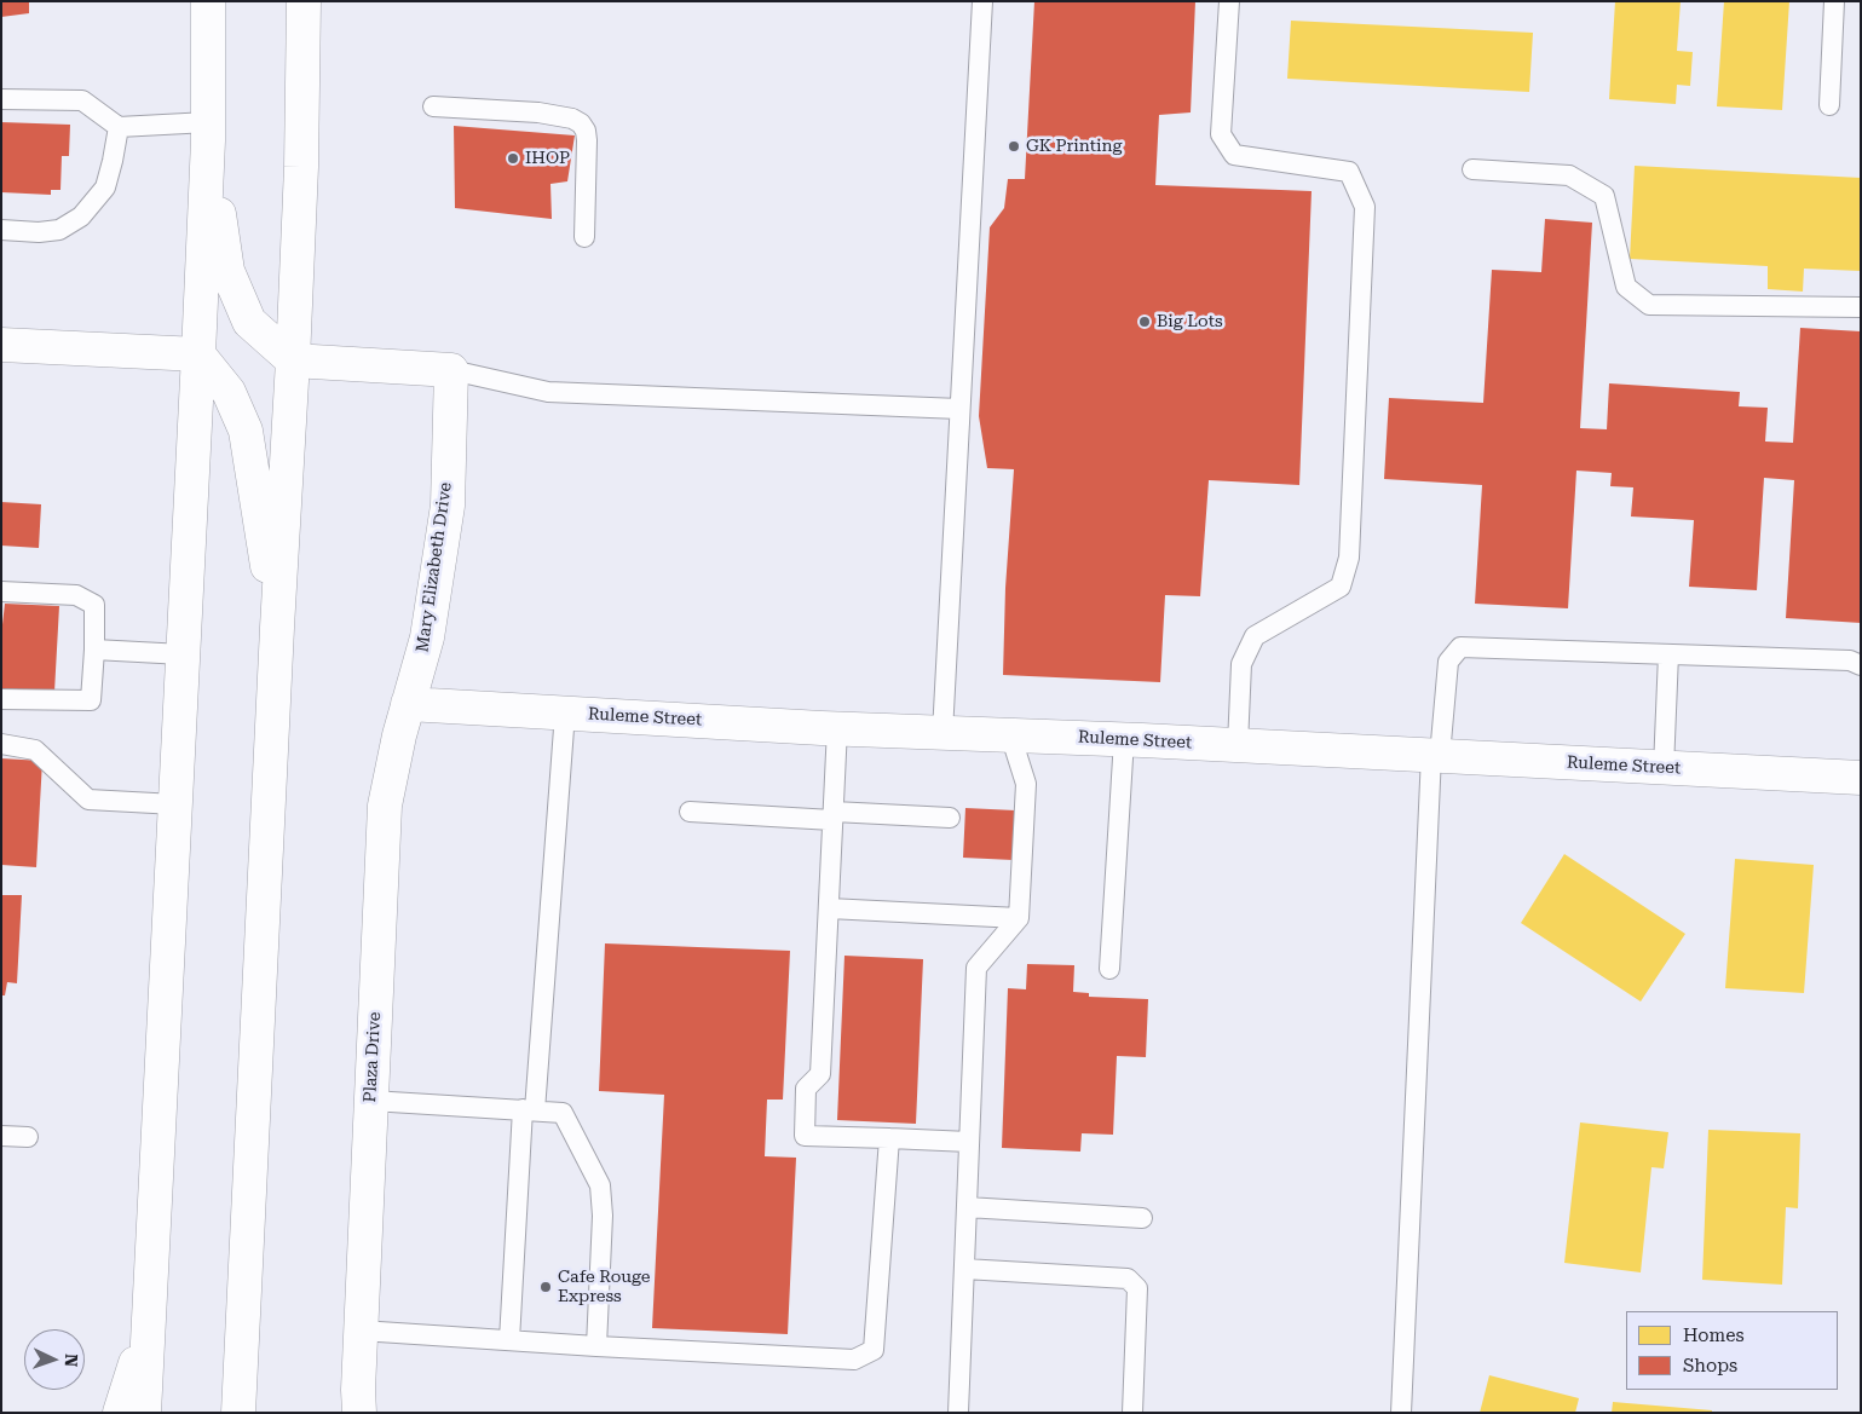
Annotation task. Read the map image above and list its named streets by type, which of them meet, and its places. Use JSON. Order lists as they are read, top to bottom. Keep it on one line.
{"streets":{"main road":["Mary Elizabeth Drive","Ruleme Street","Plaza Drive"]},"crossings":[["Mary Elizabeth Drive","Ruleme Street"],["Mary Elizabeth Drive","Plaza Drive"],["Ruleme Street","Plaza Drive"]],"places":["GK Printing","IHOP","Big Lots","Cafe Rouge Express"],"legend":["Homes","Shops"],"north":"right"}
